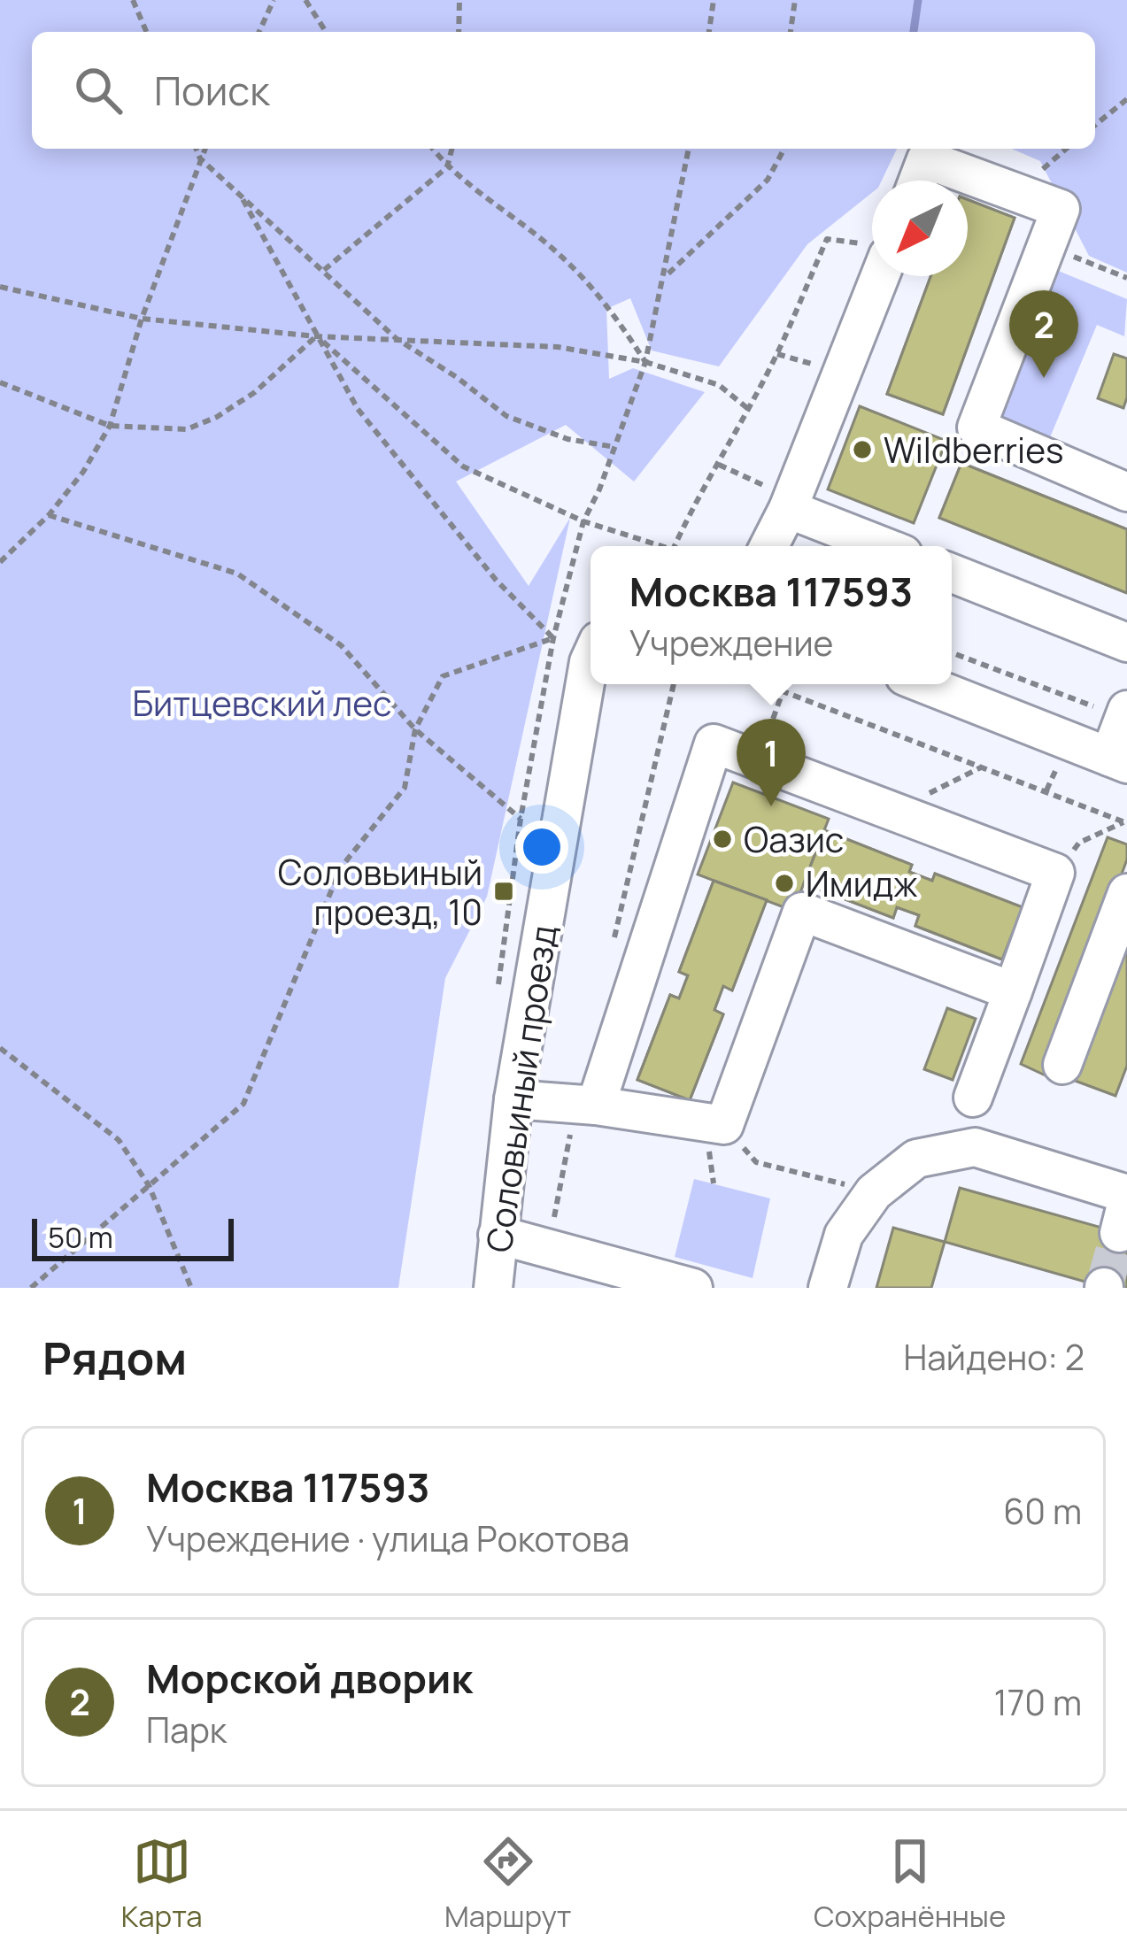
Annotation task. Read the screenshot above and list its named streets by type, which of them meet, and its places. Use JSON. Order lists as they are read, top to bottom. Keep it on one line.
{"streets":{"street":["Соловьиный проезд"]},"parks":["Битцевский лес"],"places":{"other":["Wildberries","Оазис","Имидж"],"transit":["Соловьиный проезд, 10"]},"scale_bar":"50 m","north":"bottom left","page":{"search":"Поиск","pins":["2","1"],"popup":["Москва 117593","Учреждение"],"scale":"50 m","heading":["Рядом","Найдено: 2"],"list":[{"mark":"1","name":"Москва 117593","note":"Учреждение · улица Рокотова","value":"60 m"},{"mark":"2","name":"Морской дворик","note":"Парк","value":"170 m"}],"nav":["Карта","Маршрут","Сохранённые"]}}
